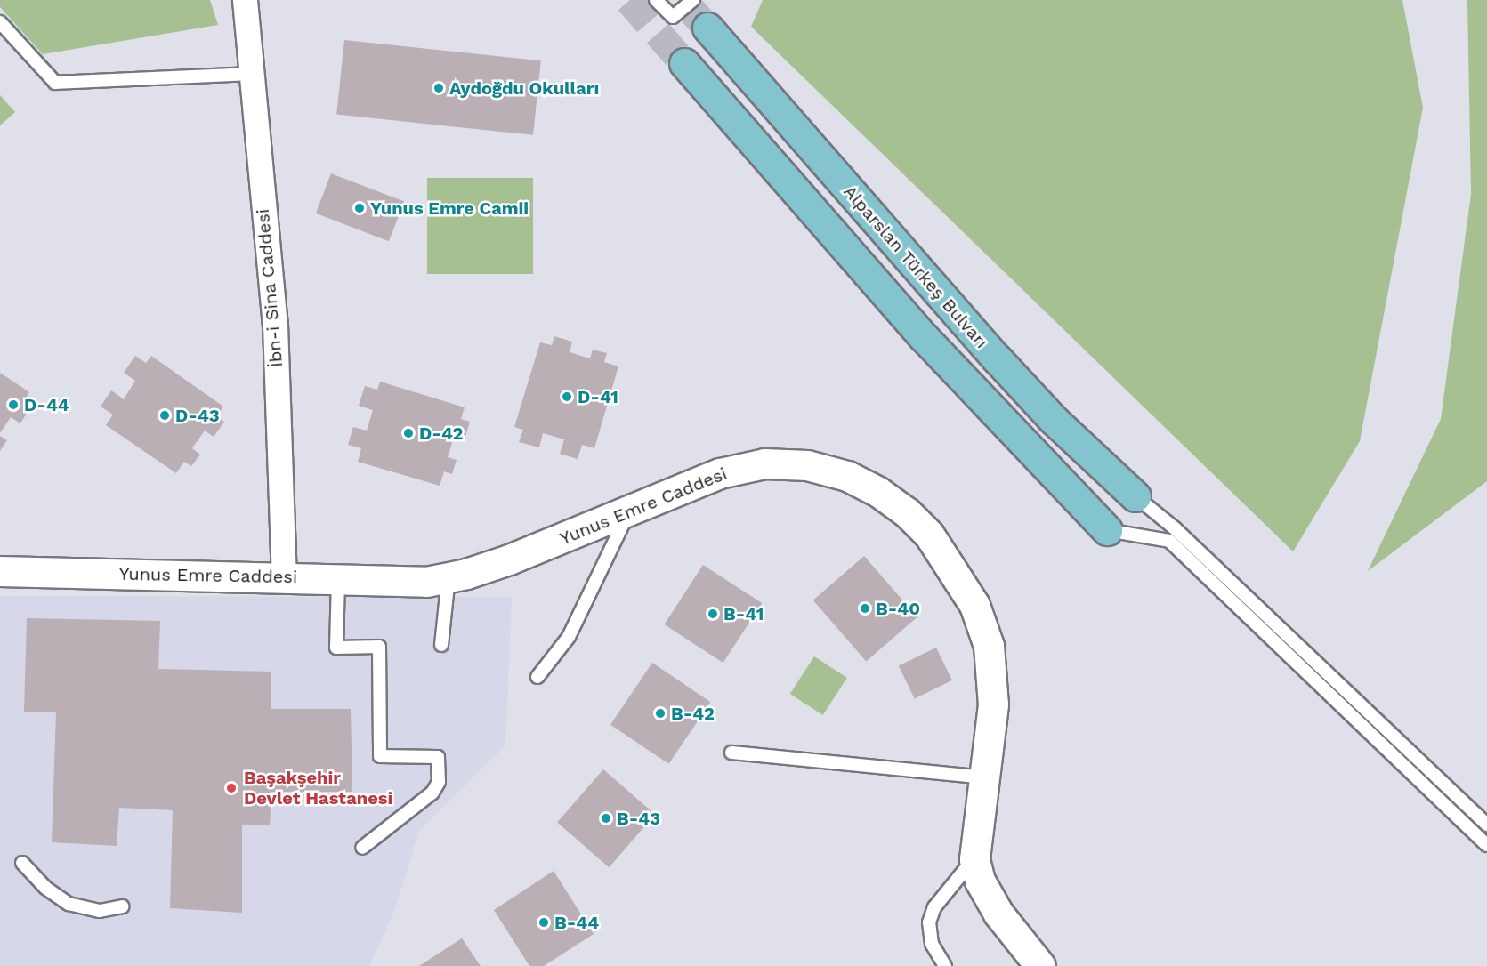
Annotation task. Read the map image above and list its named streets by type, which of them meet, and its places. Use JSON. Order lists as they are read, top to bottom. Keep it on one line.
{"streets":{"main road":["Alparslan Türkeş Bulvarı"],"street":["İbn-i Sina Caddesi","Yunus Emre Caddesi"]},"crossings":[["İbn-i Sina Caddesi","Yunus Emre Caddesi"]],"places":["Aydoğdu Okulları","Yunus Emre Camii","D-41","D-44","D-43","D-42","B-40","B-41","B-42","Başakşehir Devlet Hastanesi","B-43","B-44"]}
